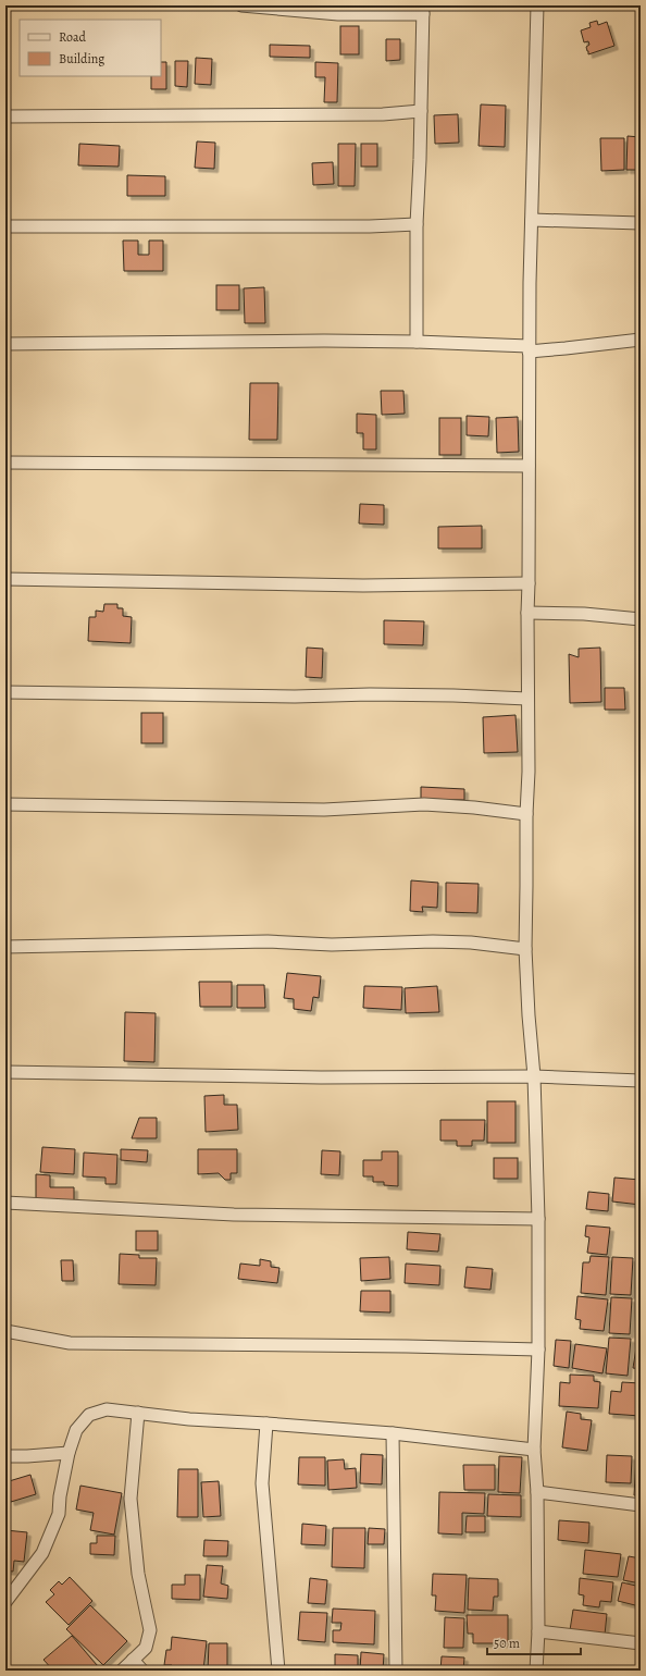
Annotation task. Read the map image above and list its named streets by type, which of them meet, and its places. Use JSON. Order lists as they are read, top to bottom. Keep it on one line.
{"legend":["Road","Building"],"scale_bar":"50 m"}
